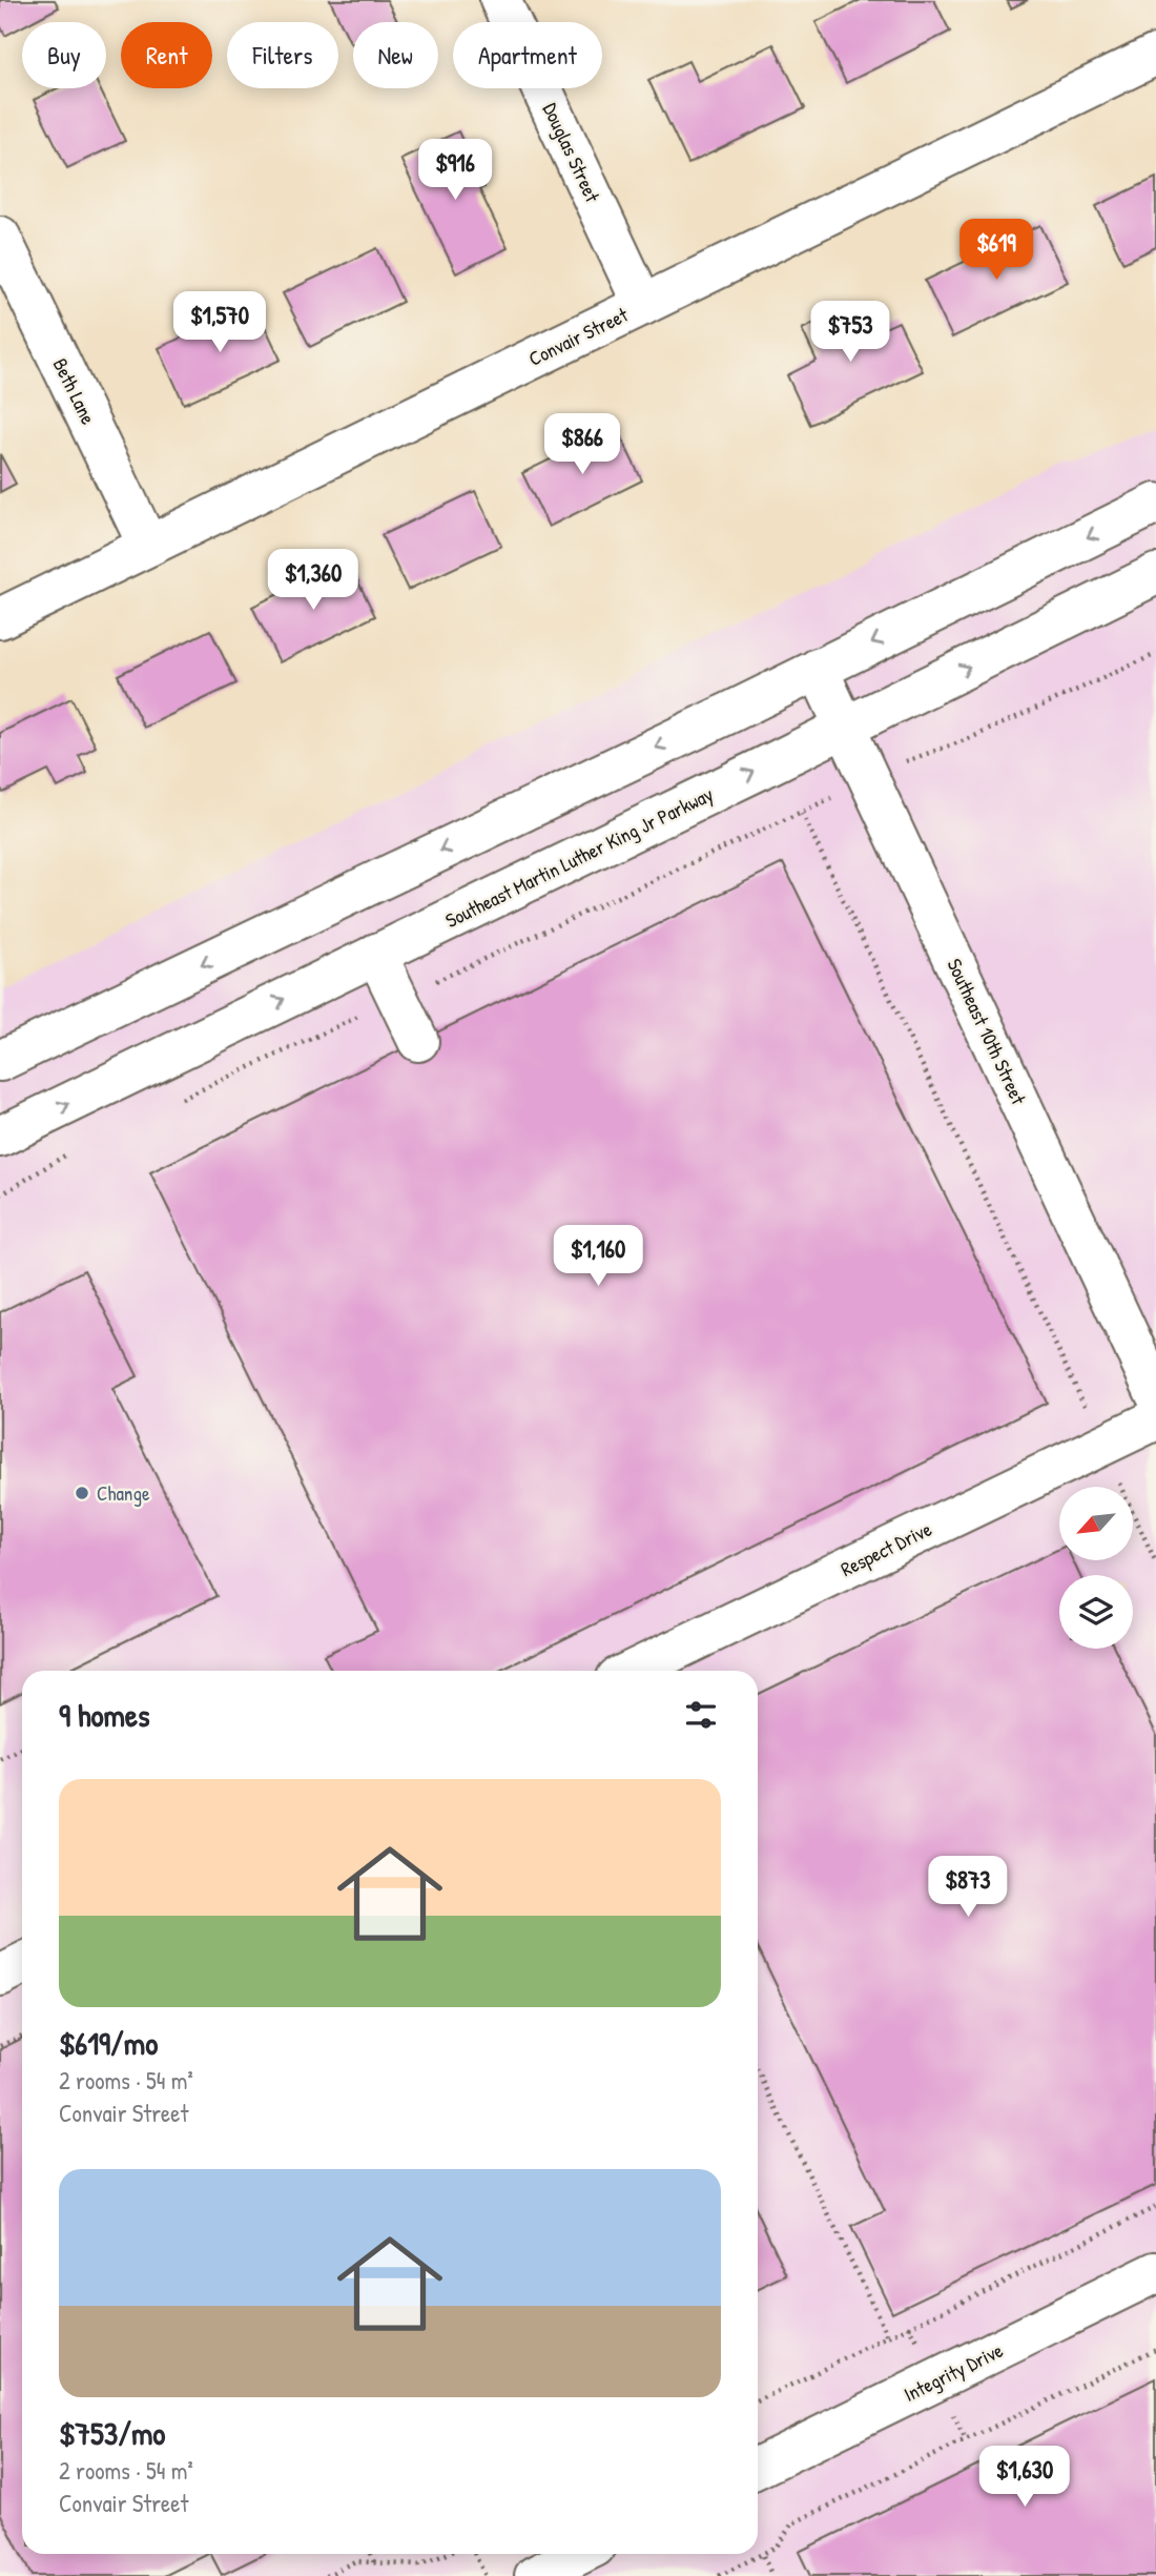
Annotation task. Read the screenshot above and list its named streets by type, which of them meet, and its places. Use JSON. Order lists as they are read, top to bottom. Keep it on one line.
{"streets":{"street":["Douglas Street","Convair Street","Beth Lane","Southeast Martin Luther King Jr Parkway","Southeast 10th Street","Respect Drive","Integrity Drive"]},"crossings":[["Douglas Street","Convair Street"],["Convair Street","Beth Lane"],["Southeast Martin Luther King Jr Parkway","Southeast 10th Street"]],"places":["Change"],"north":"bottom left","page":{"chip":["Buy","Rent","Filters","New","Apartment"],"price":["$916","$619","$1,570","$753","$866","$1,360","$1,160","$873","$1,630"],"heading":"9 homes","list":[{"name":"$619/mo","note":"2 rooms · 54 m² · Convair Street"},{"name":"$753/mo","note":"2 rooms · 54 m² · Convair Street"}]}}
